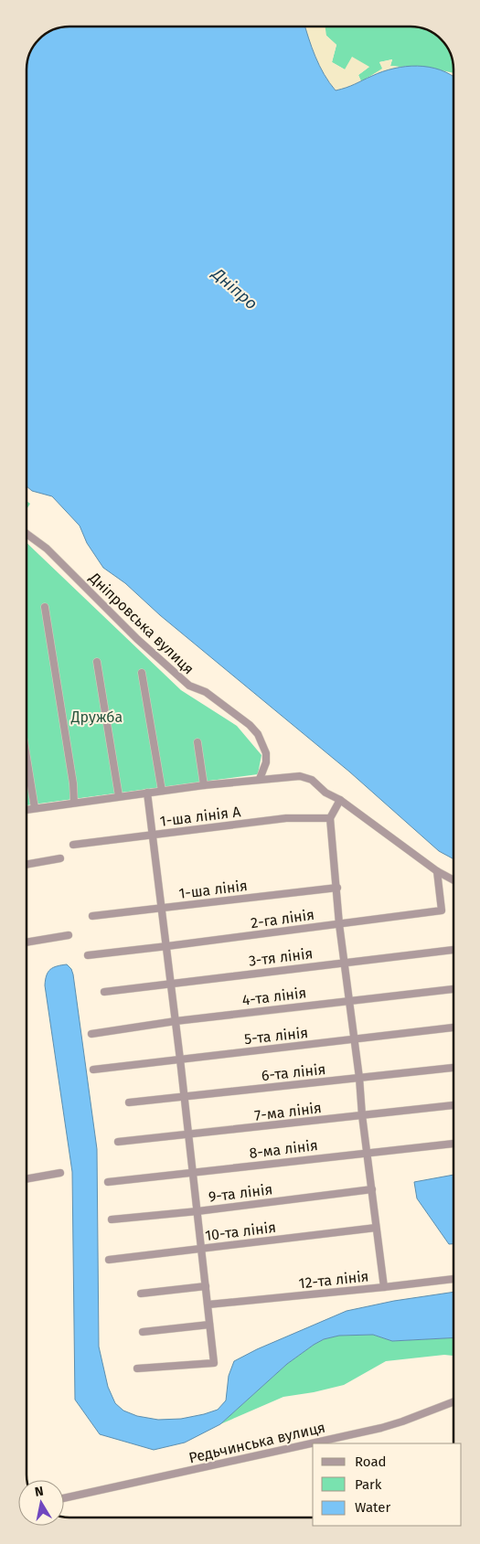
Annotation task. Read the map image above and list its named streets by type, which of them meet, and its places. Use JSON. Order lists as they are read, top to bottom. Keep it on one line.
{"streets":{"street":["Дніпровська вулиця","1-ша лінія А","1-ша лінія","2-га лінія","3-тя лінія","4-та лінія","5-та лінія","6-та лінія","7-ма лінія","8-ма лінія","9-та лінія","10-та лінія","12-та лінія","Редьчинська вулиця"]},"water":["Дніпро"],"parks":["Дружба"],"legend":["Road","Park","Water"],"north":"top"}
